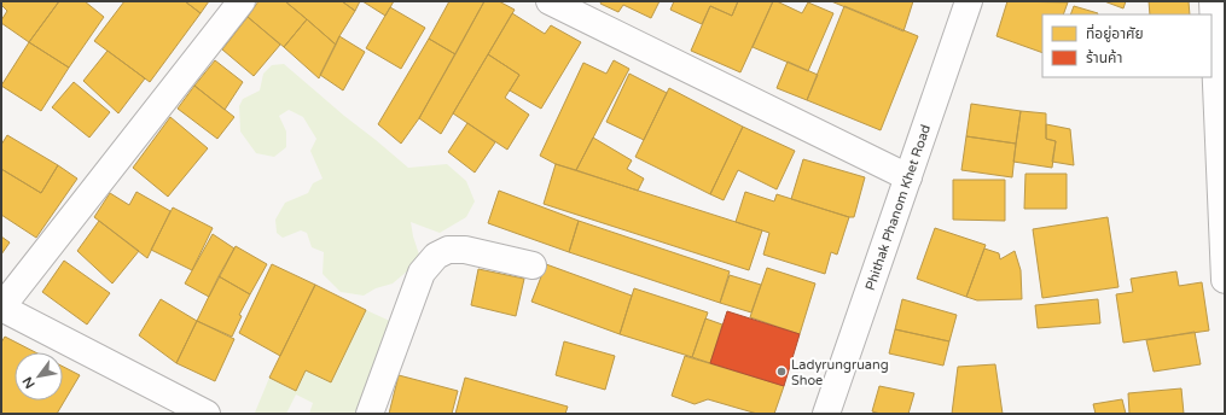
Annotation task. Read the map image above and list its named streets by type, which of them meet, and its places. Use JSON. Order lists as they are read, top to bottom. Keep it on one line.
{"streets":{"street":["Phithak Phanom Khet Road"]},"places":["Ladyrungruang Shoe"],"legend":["ที่อยู่อาศัย","ร้านค้า"],"north":"bottom left"}
